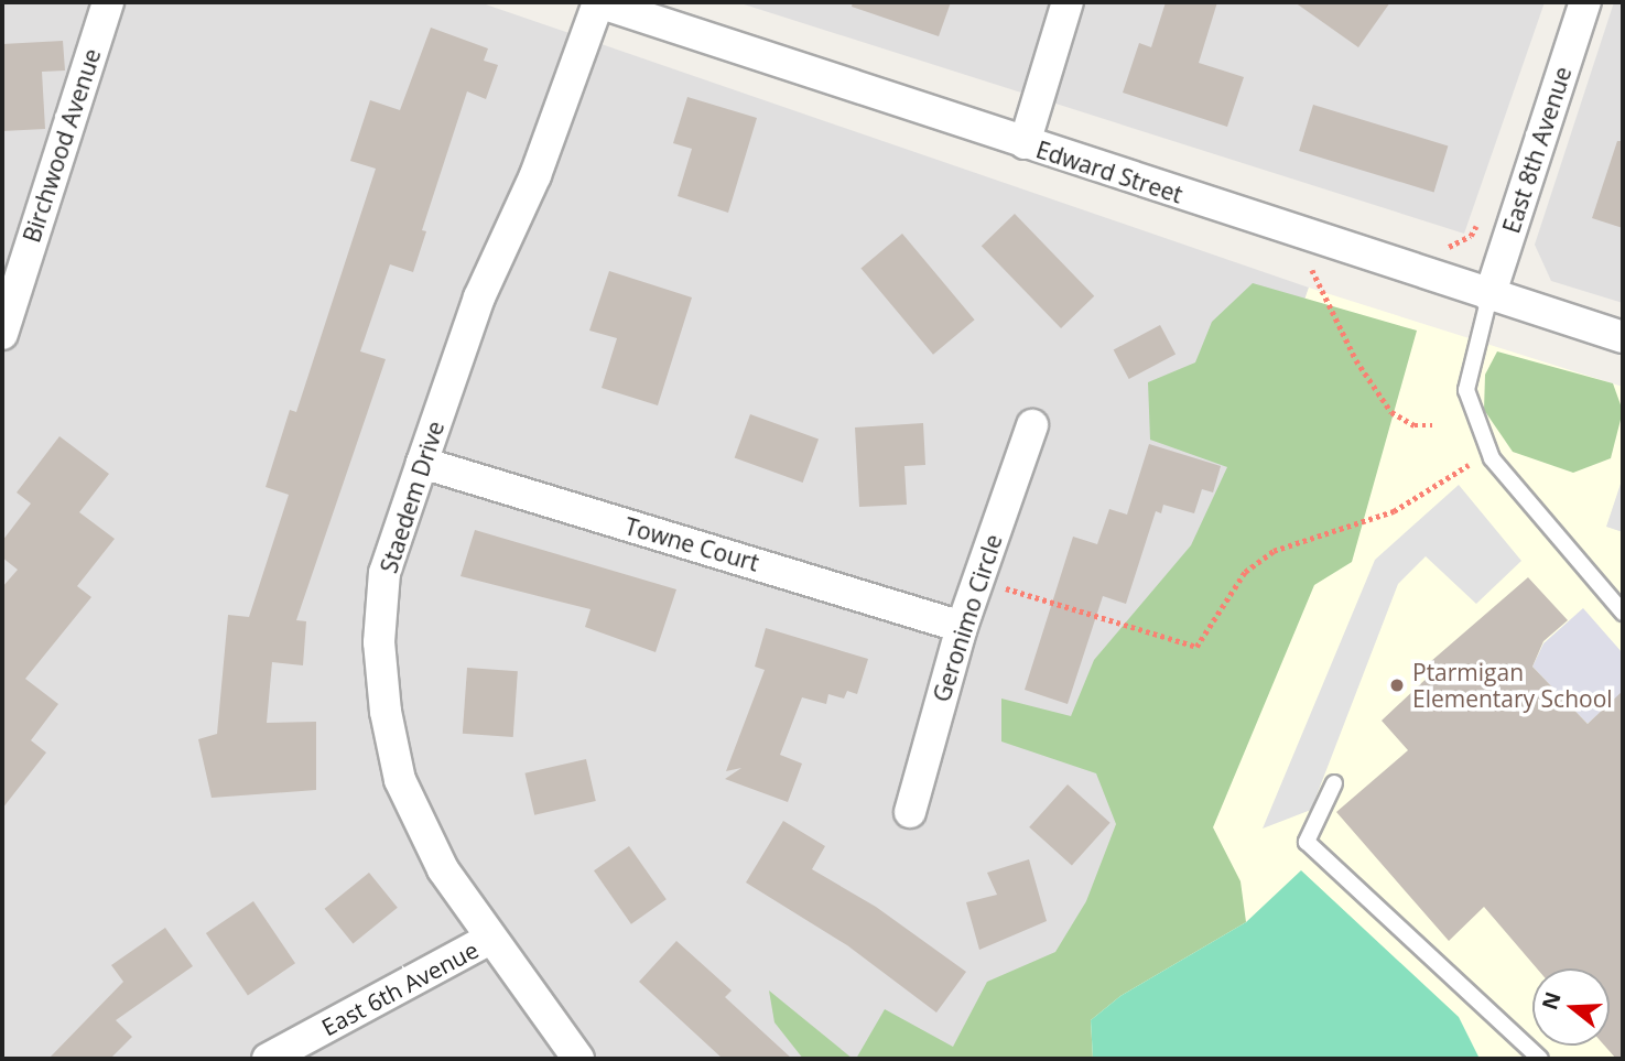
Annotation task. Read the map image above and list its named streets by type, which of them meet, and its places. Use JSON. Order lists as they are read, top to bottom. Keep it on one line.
{"streets":{"street":["Birchwood Avenue","East 8th Avenue","Edward Street","Staedem Drive","Towne Court","Geronimo Circle","East 6th Avenue"]},"crossings":[["East 8th Avenue","Edward Street"],["Edward Street","Staedem Drive"],["Staedem Drive","Towne Court"],["Staedem Drive","East 6th Avenue"],["Towne Court","Geronimo Circle"]],"places":["Ptarmigan Elementary School"],"north":"left"}
